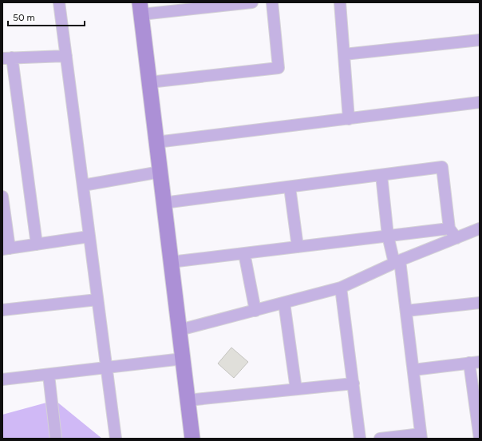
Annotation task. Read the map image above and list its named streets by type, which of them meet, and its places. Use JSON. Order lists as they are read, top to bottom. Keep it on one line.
{"scale_bar":"50 m"}
